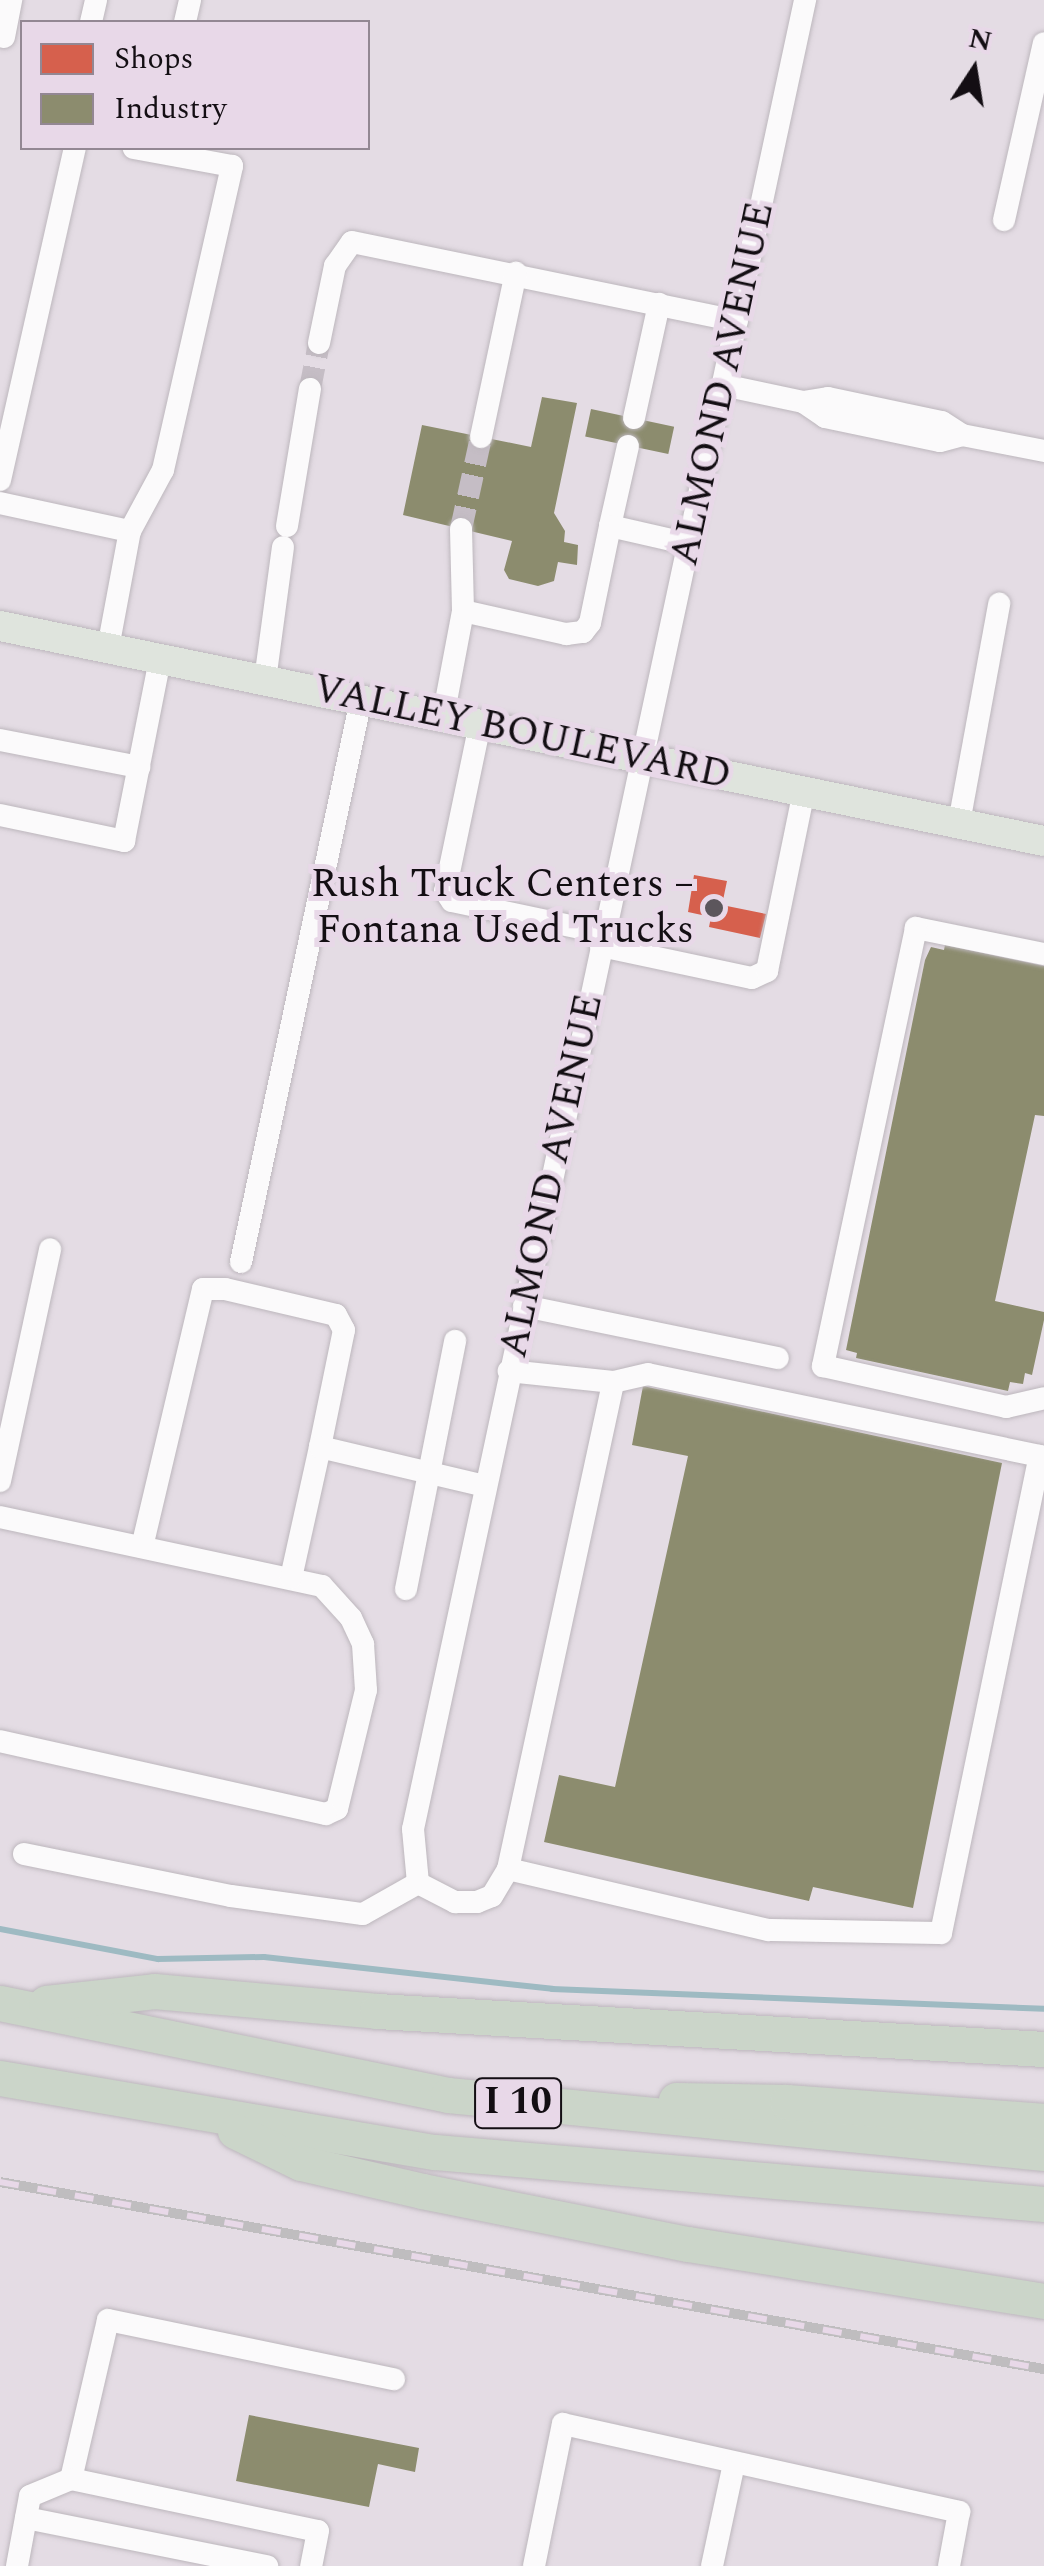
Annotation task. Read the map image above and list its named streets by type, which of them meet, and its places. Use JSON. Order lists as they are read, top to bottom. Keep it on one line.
{"streets":{"highway":["I 10"],"main road":["VALLEY BOULEVARD"],"street":["ALMOND AVENUE"]},"crossings":[["ALMOND AVENUE","VALLEY BOULEVARD"]],"places":["Rush Truck Centers – Fontana Used Trucks"],"legend":["Shops","Industry"],"north":"top"}
